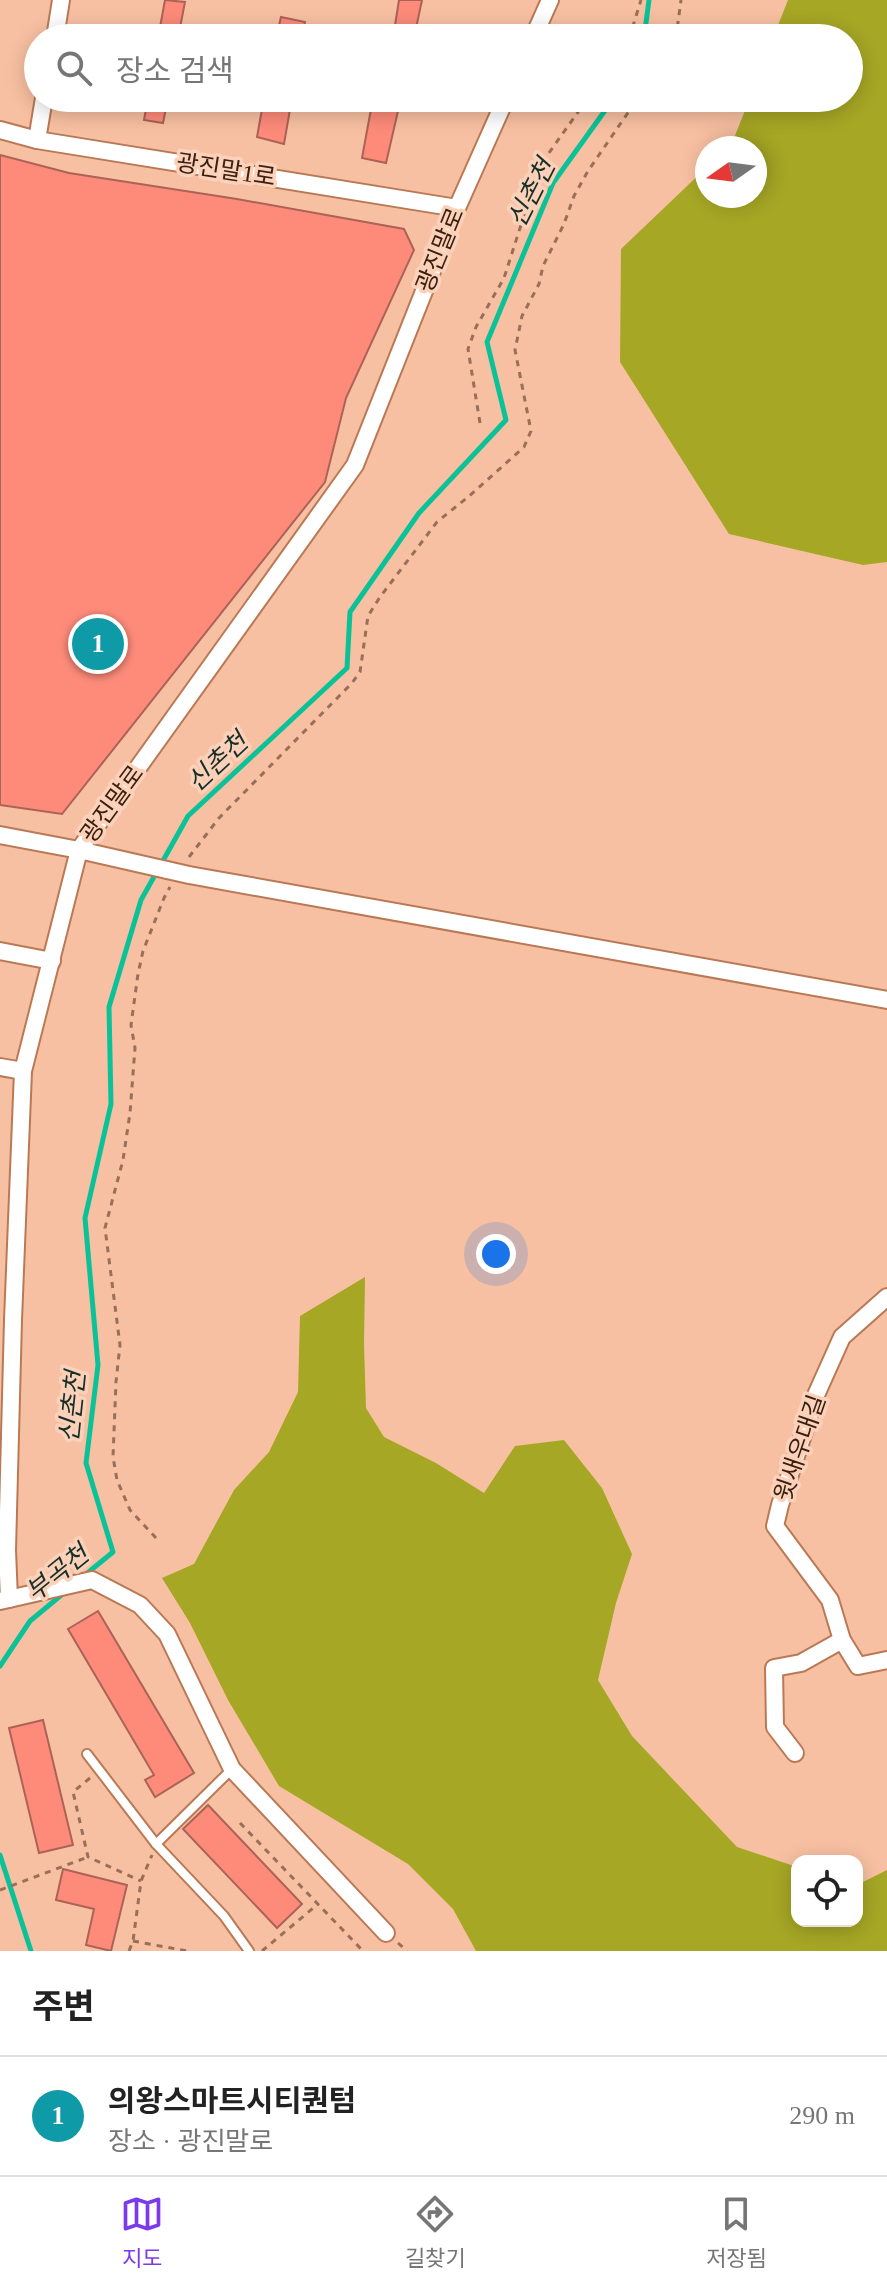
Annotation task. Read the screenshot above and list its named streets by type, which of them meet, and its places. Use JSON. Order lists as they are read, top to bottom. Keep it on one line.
{"streets":{"street":["광진말1로","광진말로","윗새우대길"]},"crossings":[["광진말1로","광진말로"]],"water":["신촌천","부곡천"],"north":"left","page":{"search":"장소 검색","pins":"1","heading":"주변","list":[{"mark":"1","name":"의왕스마트시티퀀텀","note":"장소 · 광진말로","value":"290 m"}],"nav":["지도","길찾기","저장됨"]}}
